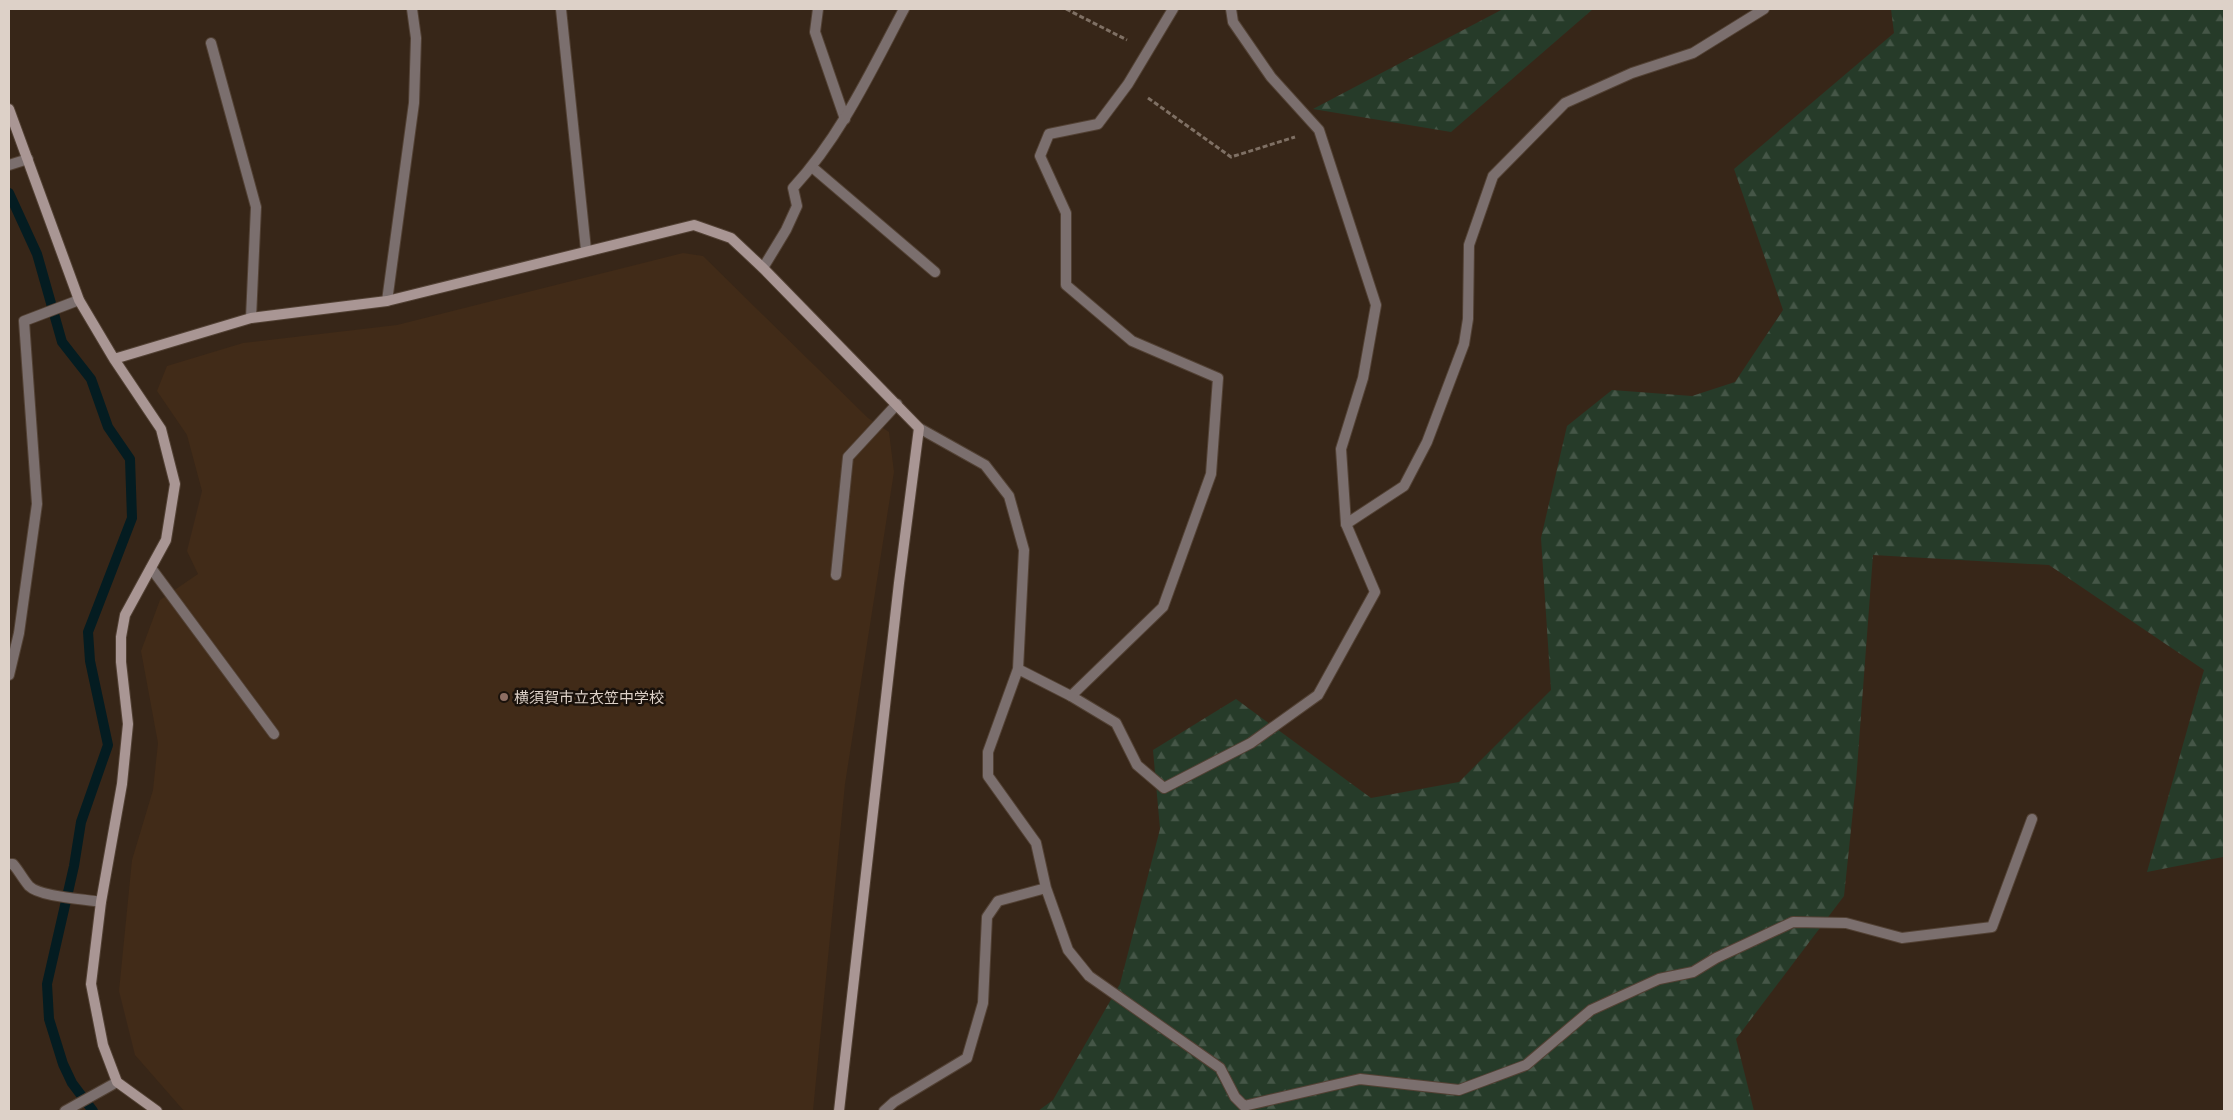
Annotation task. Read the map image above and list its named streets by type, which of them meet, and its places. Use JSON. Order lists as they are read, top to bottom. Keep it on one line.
{"places":["横須賀市立衣笠中学校"]}
